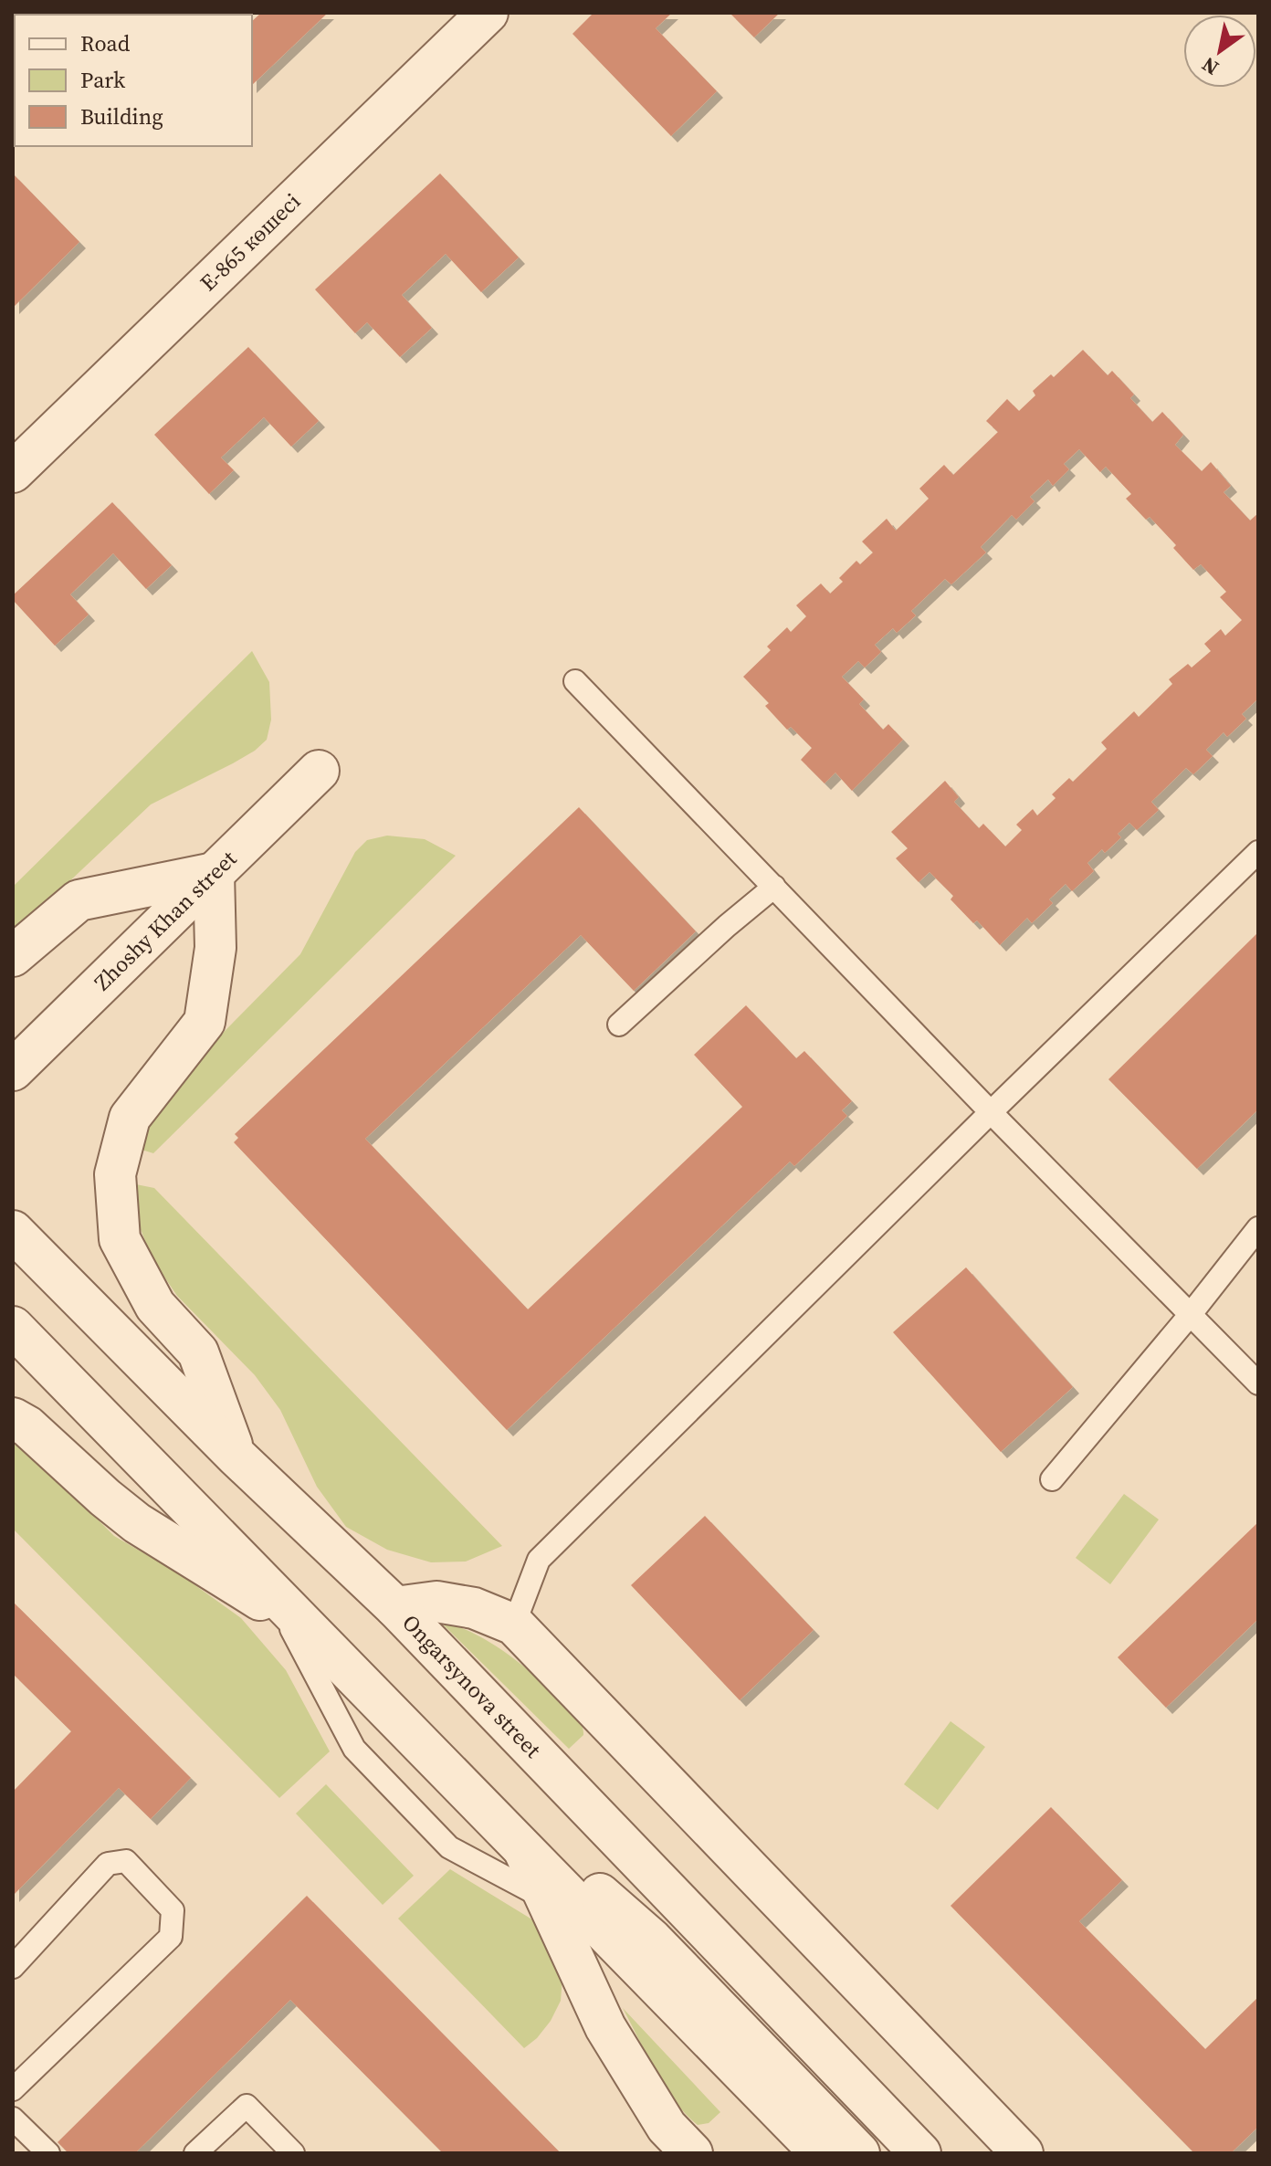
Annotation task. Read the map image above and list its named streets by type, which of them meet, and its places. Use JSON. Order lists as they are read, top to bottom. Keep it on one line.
{"streets":{"street":["Е-865 көшесі","Zhoshy Khan street","Ongarsynova street"]},"legend":["Road","Park","Building"],"north":"bottom left"}
